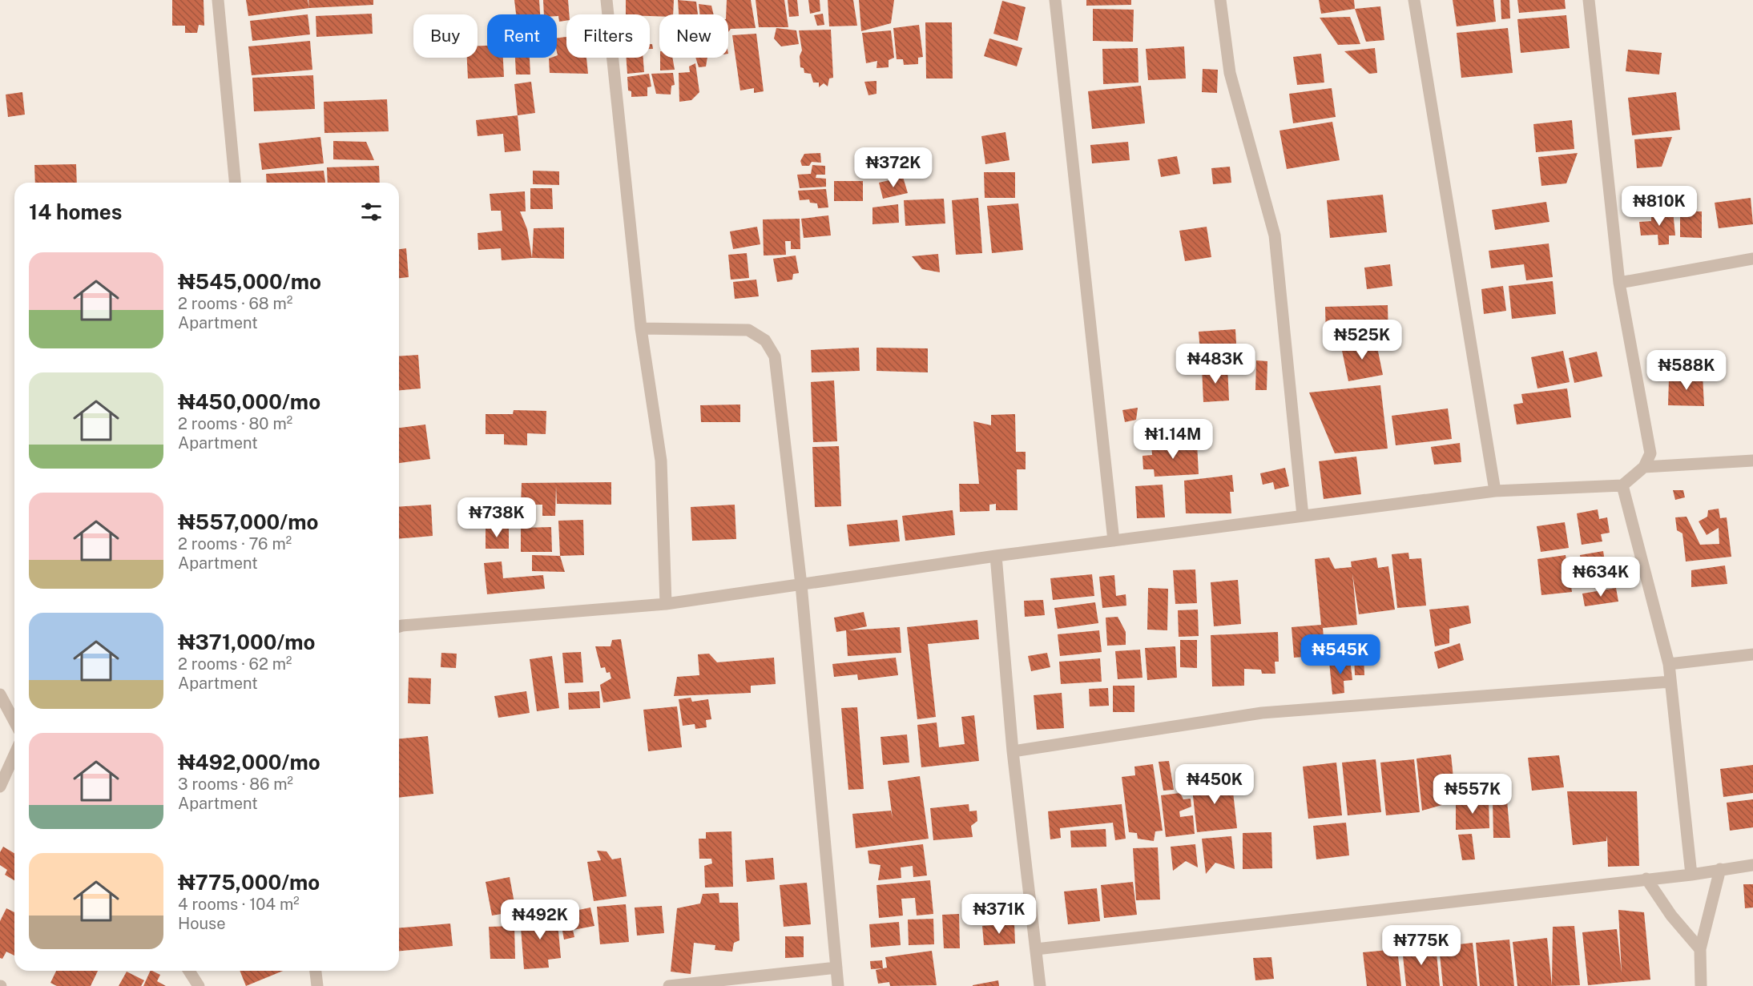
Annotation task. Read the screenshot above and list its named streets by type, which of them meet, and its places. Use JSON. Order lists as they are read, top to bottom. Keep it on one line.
{"page":{"chip":["Buy","Rent","Filters","New"],"price":["₦372K","₦810K","₦525K","₦483K","₦588K","₦1.14M","₦738K","₦634K","₦545K","₦450K","₦557K","₦371K","₦492K","₦775K"],"heading":"14 homes","list":[{"name":"₦545,000/mo","note":"2 rooms · 68 m² · Apartment"},{"name":"₦450,000/mo","note":"2 rooms · 80 m² · Apartment"},{"name":"₦557,000/mo","note":"2 rooms · 76 m² · Apartment"},{"name":"₦371,000/mo","note":"2 rooms · 62 m² · Apartment"},{"name":"₦492,000/mo","note":"3 rooms · 86 m² · Apartment"},{"name":"₦775,000/mo","note":"4 rooms · 104 m² · House"}]}}
